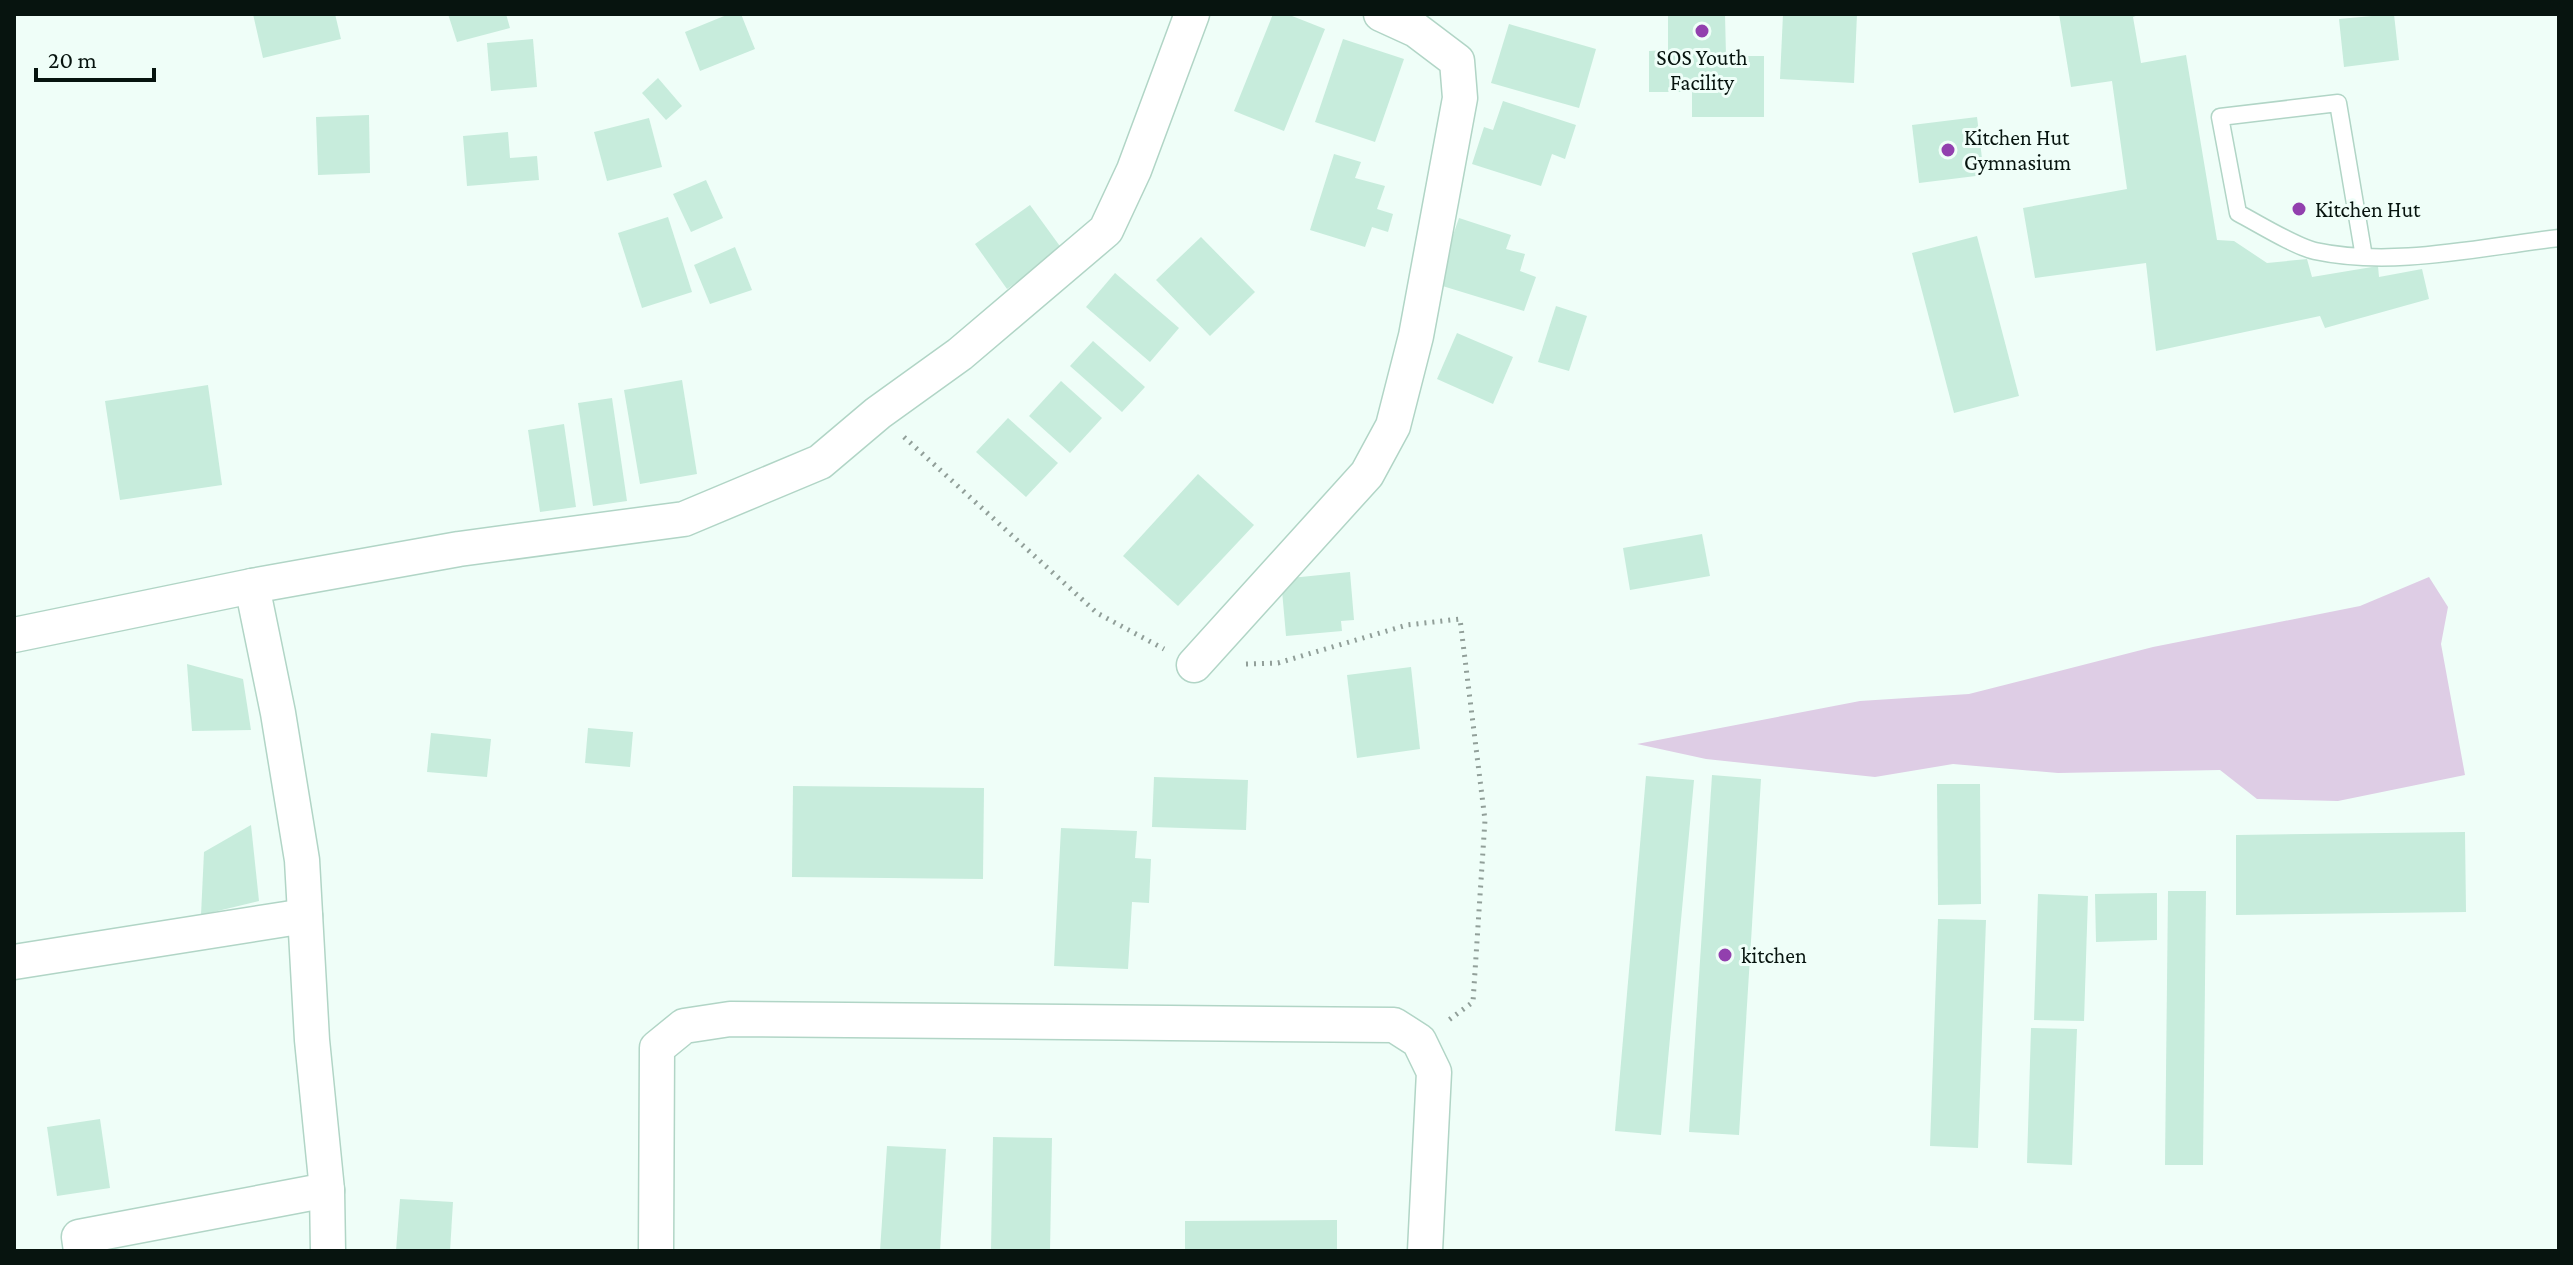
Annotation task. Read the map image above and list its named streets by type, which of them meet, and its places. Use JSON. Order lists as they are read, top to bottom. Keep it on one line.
{"places":["SOS Youth Facility","Kitchen Hut Gymnasium","Kitchen Hut","kitchen"],"scale_bar":"20 m"}
